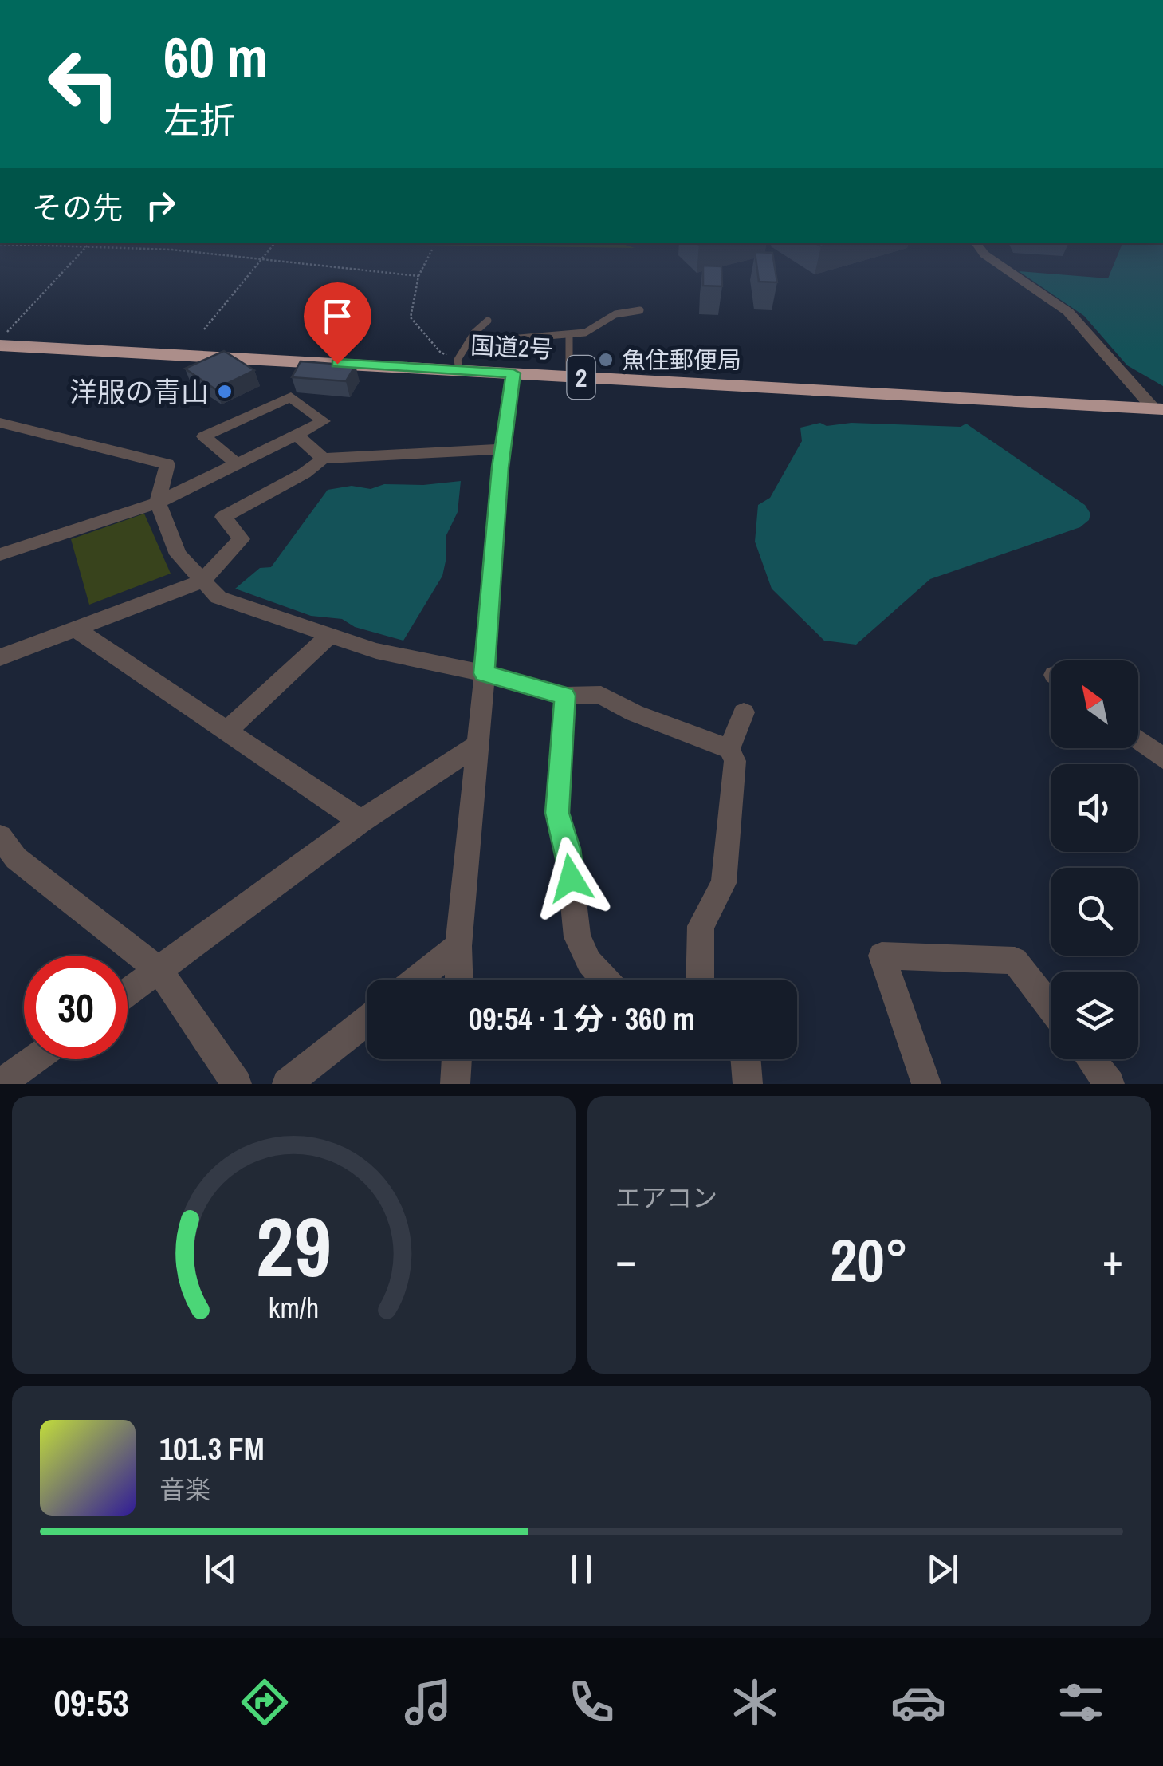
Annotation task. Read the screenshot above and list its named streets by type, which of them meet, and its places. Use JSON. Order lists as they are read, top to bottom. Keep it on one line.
{"streets":{"highway":["国道2号","2"]},"places":["魚住郵便局","洋服の青山"],"north":"top left","page":{"turn":["60 m","左折"],"then":"その先","limit":"30","trip":"09:54 · 1 分 · 360 m","tile":"エアコン","heat":["−","20°","+"],"song":["101.3 FM","音楽"],"tabs":"09:53","gauge":["29","km/h"]}}
